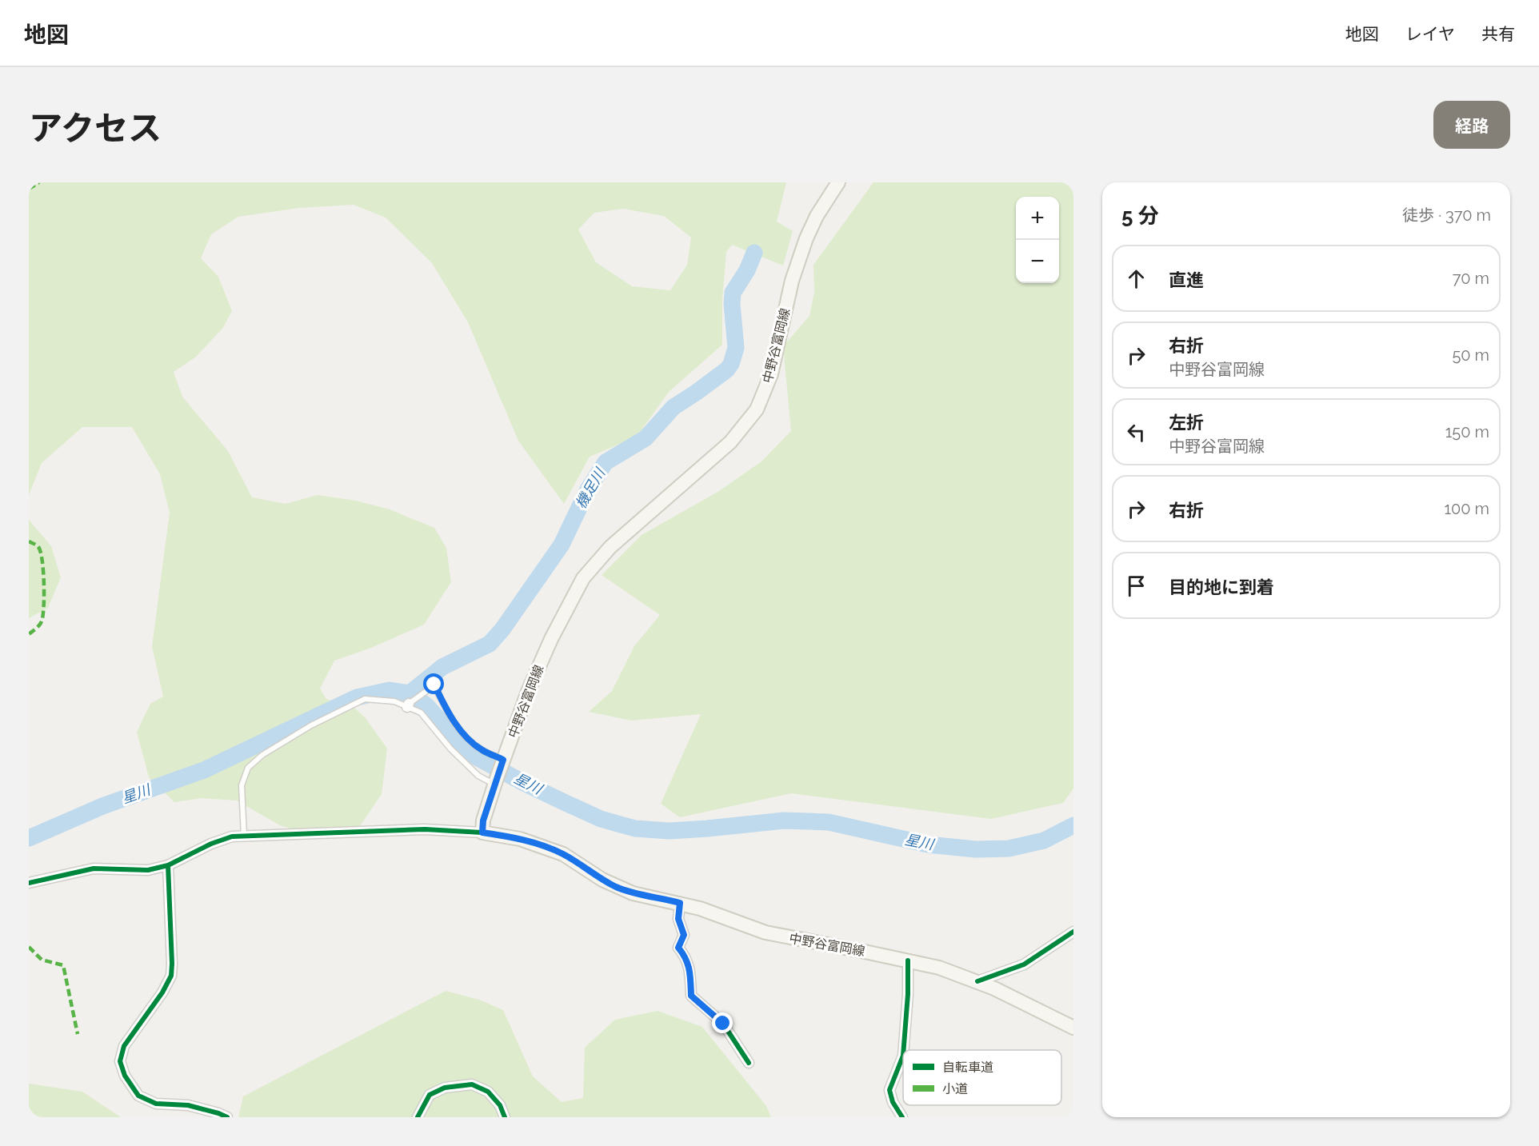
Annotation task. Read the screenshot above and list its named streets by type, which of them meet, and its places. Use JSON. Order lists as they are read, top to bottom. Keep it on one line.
{"streets":{"main road":["中野谷富岡線"]},"water":["機足川","星川"],"legend":["自転車道","小道"],"page":{"header":"地図","nav":["地図","レイヤ","共有"],"title":"アクセス","buttons":"経路","heading":["5 分","徒歩 · 370 m"],"map_buttons":["+","−"],"list":[["直進","70 m"],["右折","中野谷富岡線","50 m"],["左折","中野谷富岡線","150 m"],["右折","100 m"],"目的地に到着"]}}
